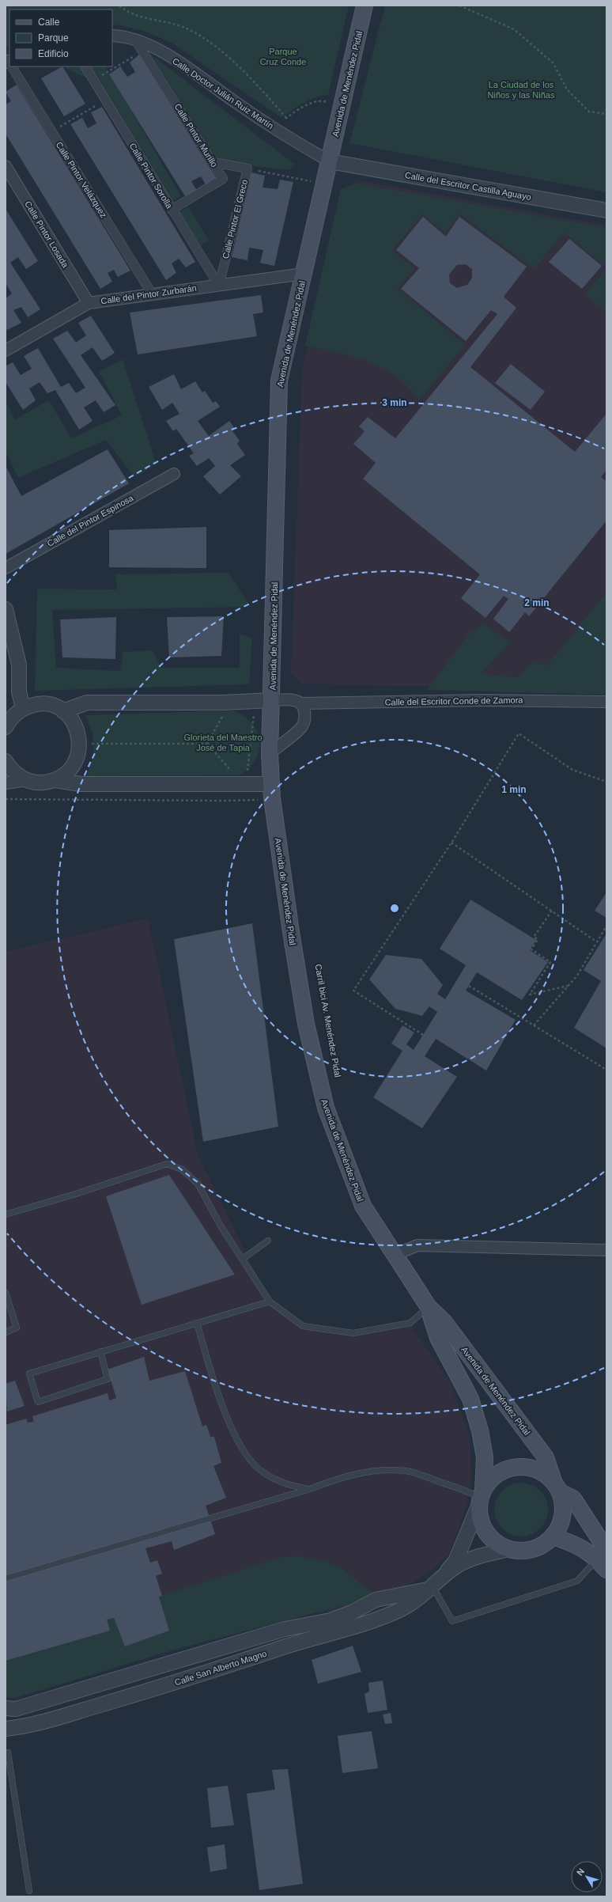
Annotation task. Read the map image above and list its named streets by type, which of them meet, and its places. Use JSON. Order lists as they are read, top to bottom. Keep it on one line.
{"streets":{"main road":["Avenida de Menéndez Pidal"],"street":["Calle Doctor Julián Ruiz Martín","Calle Pintor Murillo","Calle Pintor Sorolla","Calle Pintor Velázquez","Calle del Escritor Castilla Aguayo","Calle Pintor El Greco","Calle Pintor Losada","Calle del Pintor Zurbarán","Calle del Pintor Espinosa","Calle del Escritor Conde de Zamora","Calle San Alberto Magno"]},"crossings":[["Avenida de Menéndez Pidal","Calle Doctor Julián Ruiz Martín"],["Avenida de Menéndez Pidal","Calle del Escritor Castilla Aguayo"],["Avenida de Menéndez Pidal","Calle del Pintor Zurbarán"],["Avenida de Menéndez Pidal","Calle del Escritor Conde de Zamora"],["Avenida de Menéndez Pidal","Calle San Alberto Magno"],["Calle Doctor Julián Ruiz Martín","Calle Pintor Murillo"],["Calle Doctor Julián Ruiz Martín","Calle del Escritor Castilla Aguayo"],["Calle Pintor Murillo","Calle Pintor Sorolla"],["Calle Pintor Murillo","Calle Pintor El Greco"],["Calle Pintor Sorolla","Calle Pintor El Greco"],["Calle Pintor Sorolla","Calle del Pintor Zurbarán"],["Calle Pintor Velázquez","Calle del Pintor Zurbarán"],["Calle Pintor El Greco","Calle del Pintor Zurbarán"],["Calle Pintor Losada","Calle del Pintor Zurbarán"]],"parks":["Parque Cruz Conde","La Ciudad de los Niños y las Niñas","Glorieta del Maestro José de Tapia"],"legend":["Calle","Parque","Edificio"],"north":"top left","rings":["3 min","2 min","1 min"]}
